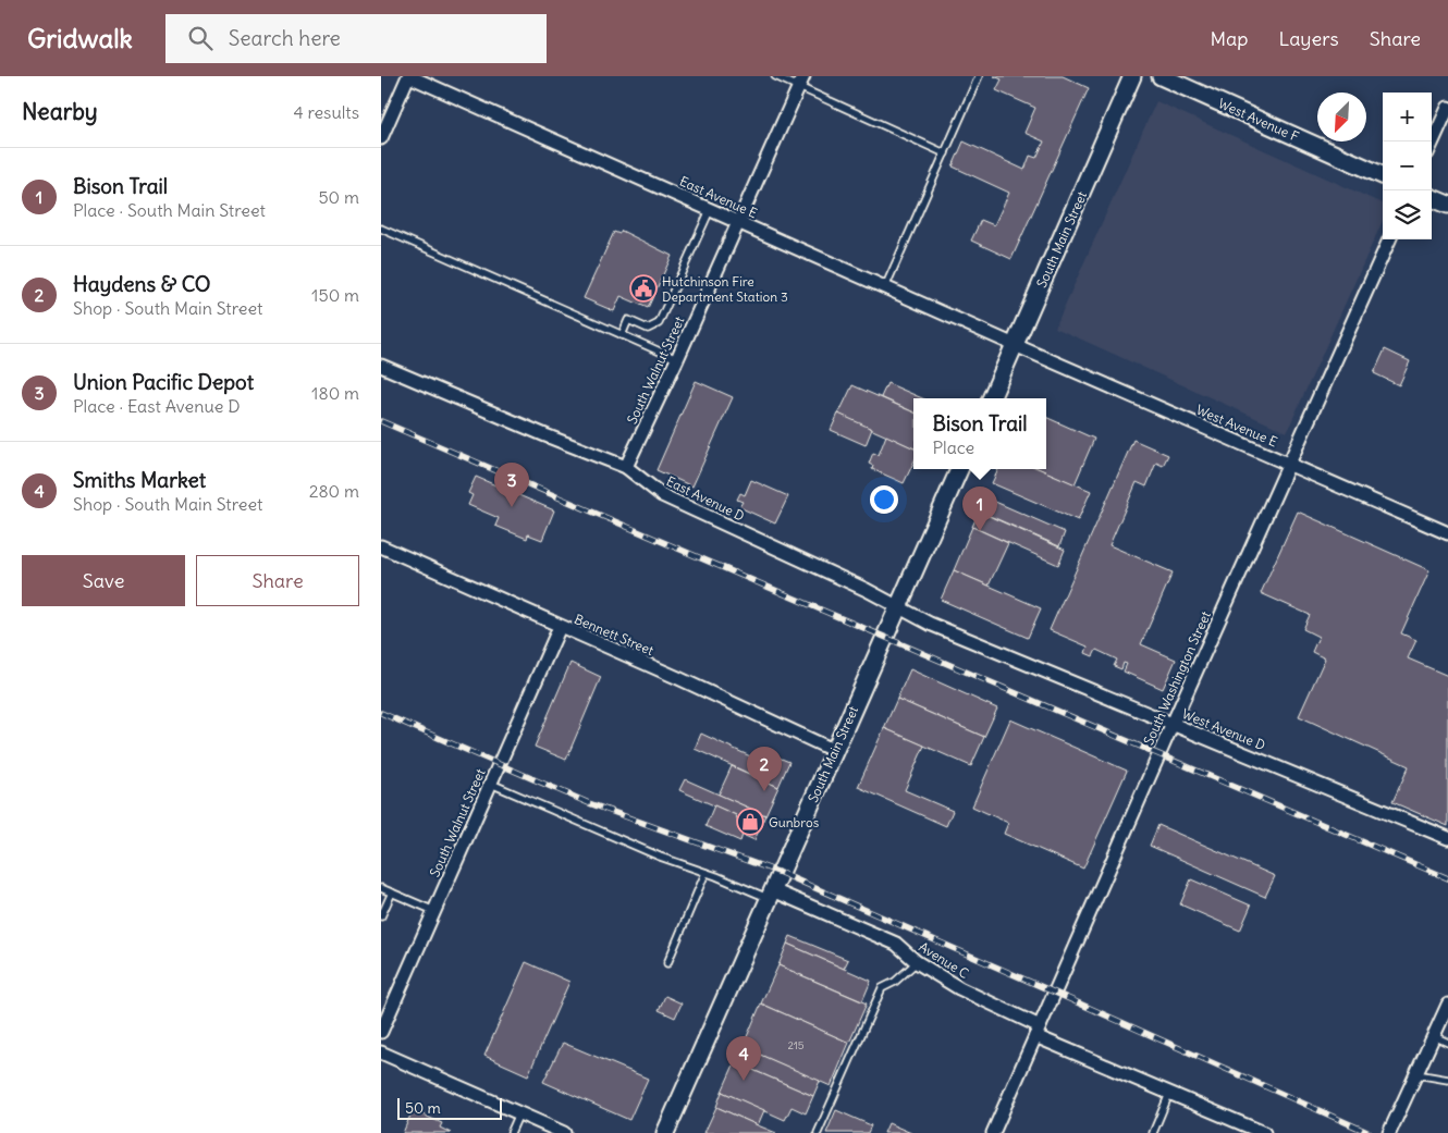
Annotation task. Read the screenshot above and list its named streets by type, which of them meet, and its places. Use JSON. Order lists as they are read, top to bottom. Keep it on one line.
{"streets":{"street":["West Avenue F","East Avenue E","South Main Street","South Walnut Street","West Avenue E","East Avenue D","Bennett Street","South Washington Street","West Avenue D","Avenue C"]},"crossings":[["East Avenue E","South Main Street"],["East Avenue E","South Walnut Street"],["East Avenue E","West Avenue E"],["South Main Street","West Avenue E"],["South Main Street","East Avenue D"],["South Main Street","Bennett Street"],["South Main Street","West Avenue D"],["South Main Street","Avenue C"],["South Walnut Street","East Avenue D"],["South Walnut Street","Bennett Street"],["West Avenue E","South Washington Street"],["East Avenue D","West Avenue D"],["South Washington Street","West Avenue D"],["South Washington Street","Avenue C"]],"places":{"public building":["Hutchinson Fire Department Station 3"],"shop":["Gunbros"]},"house_numbers":["215"],"scale_bar":"50 m","north":"bottom left","page":{"header":"Gridwalk","search":"Search here","nav":["Map","Layers","Share"],"heading":["Nearby","4 results"],"map_buttons":["+","−"],"list":[{"mark":"1","name":"Bison Trail","note":"Place · South Main Street","value":"50 m"},{"mark":"2","name":"Haydens & CO","note":"Shop · South Main Street","value":"150 m"},{"mark":"3","name":"Union Pacific Depot","note":"Place · East Avenue D","value":"180 m"},{"mark":"4","name":"Smiths Market","note":"Shop · South Main Street","value":"280 m"}],"popup":["Bison Trail","Place"],"pins":["3","1","2","4"],"buttons":["Save","Share"],"scale":"50 m"}}
